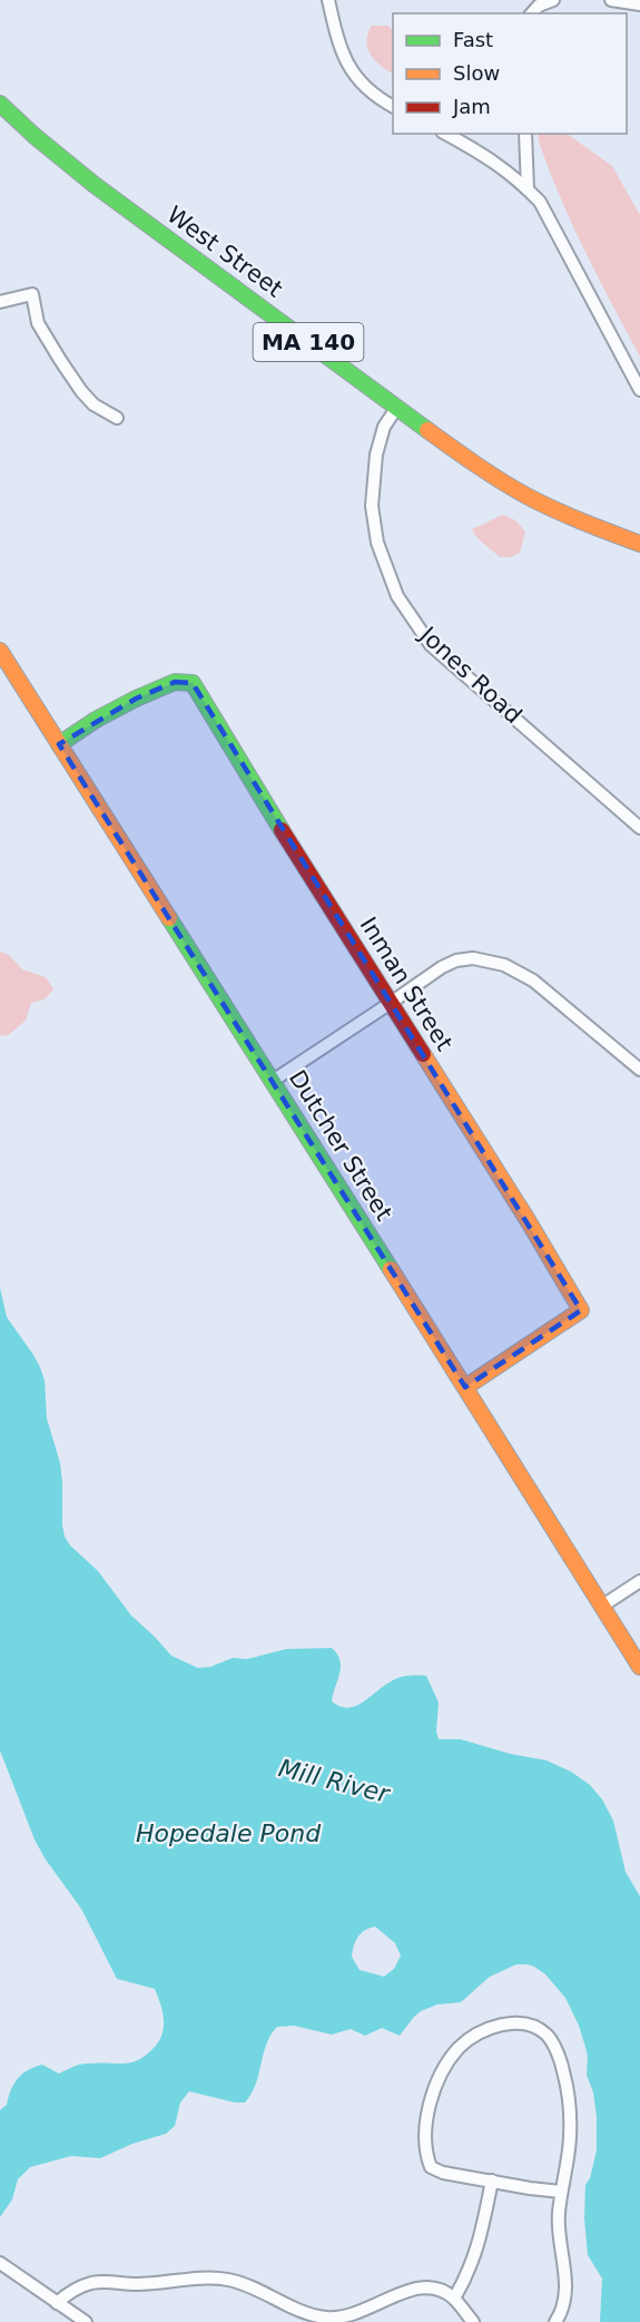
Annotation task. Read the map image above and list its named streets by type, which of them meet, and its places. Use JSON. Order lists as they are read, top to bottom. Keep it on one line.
{"streets":{"street":["West Street","MA 140","Jones Road","Inman Street","Dutcher Street"]},"crossings":[["West Street","Jones Road"],["Inman Street","Dutcher Street"]],"water":["Mill River","Hopedale Pond"],"legend":["Fast","Slow","Jam"]}
